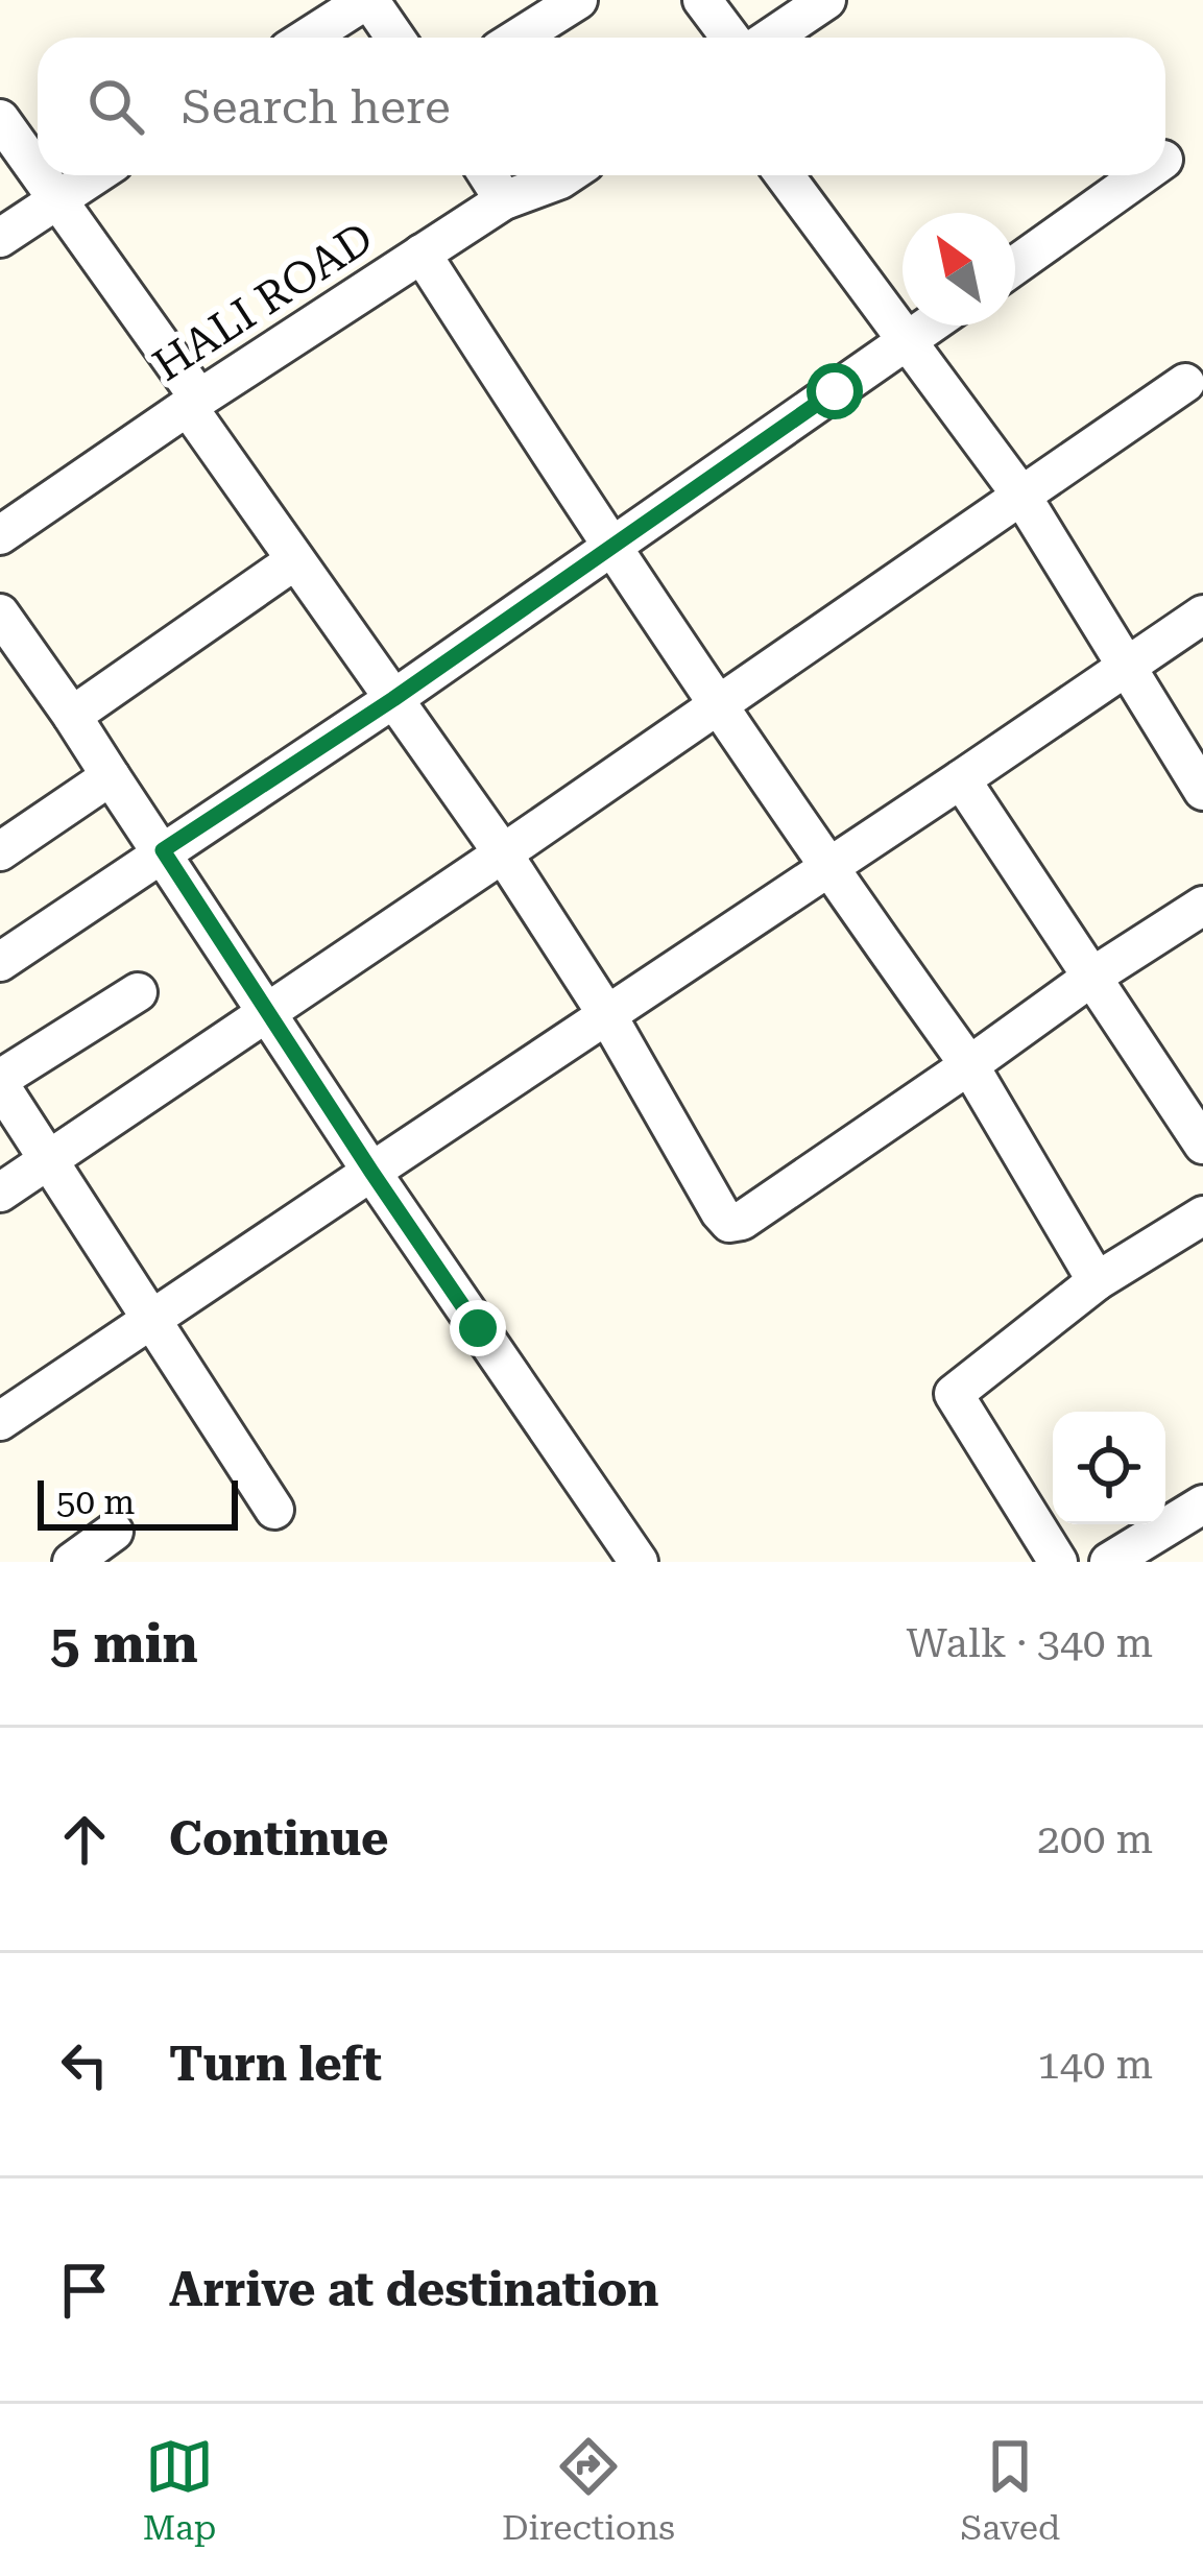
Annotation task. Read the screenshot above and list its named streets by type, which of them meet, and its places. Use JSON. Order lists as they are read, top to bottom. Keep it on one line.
{"streets":{"street":["HALI ROAD"]},"scale_bar":"50 m","north":"top left","page":{"search":"Search here","scale":"50 m","heading":["5 min","Walk · 340 m"],"list":[["Continue","200 m"],["Turn left","140 m"],"Arrive at destination"],"nav":["Map","Directions","Saved"]}}
